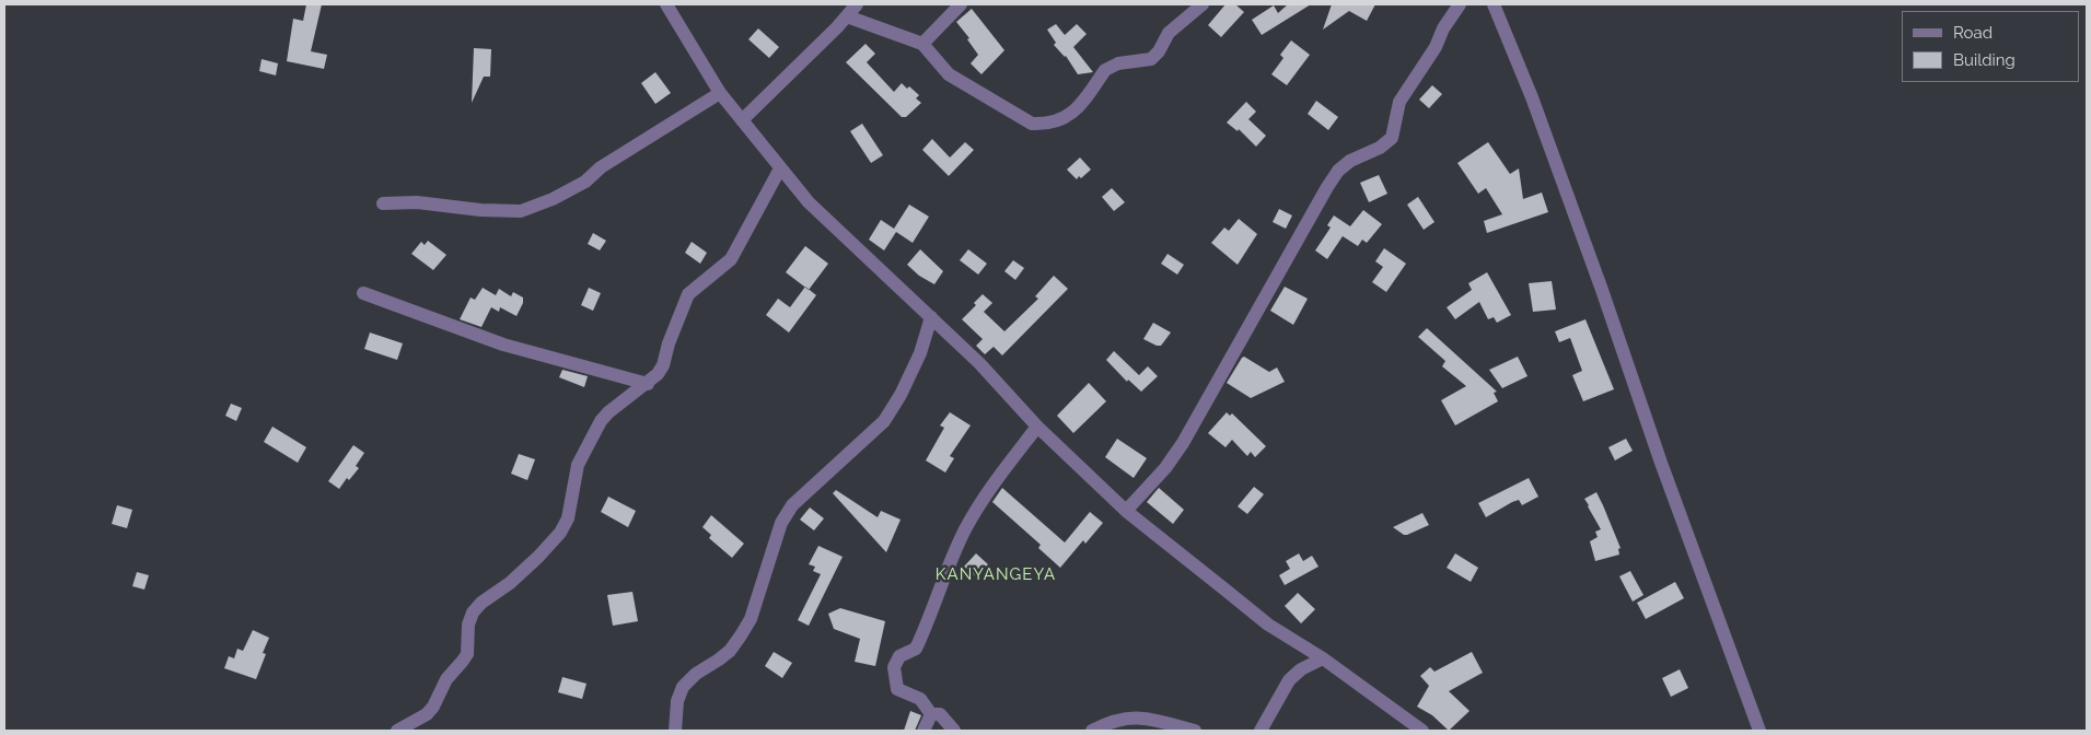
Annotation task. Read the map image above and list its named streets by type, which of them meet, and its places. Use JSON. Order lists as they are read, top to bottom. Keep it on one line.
{"districts":["KANYANGEYA"],"legend":["Road","Building"]}
